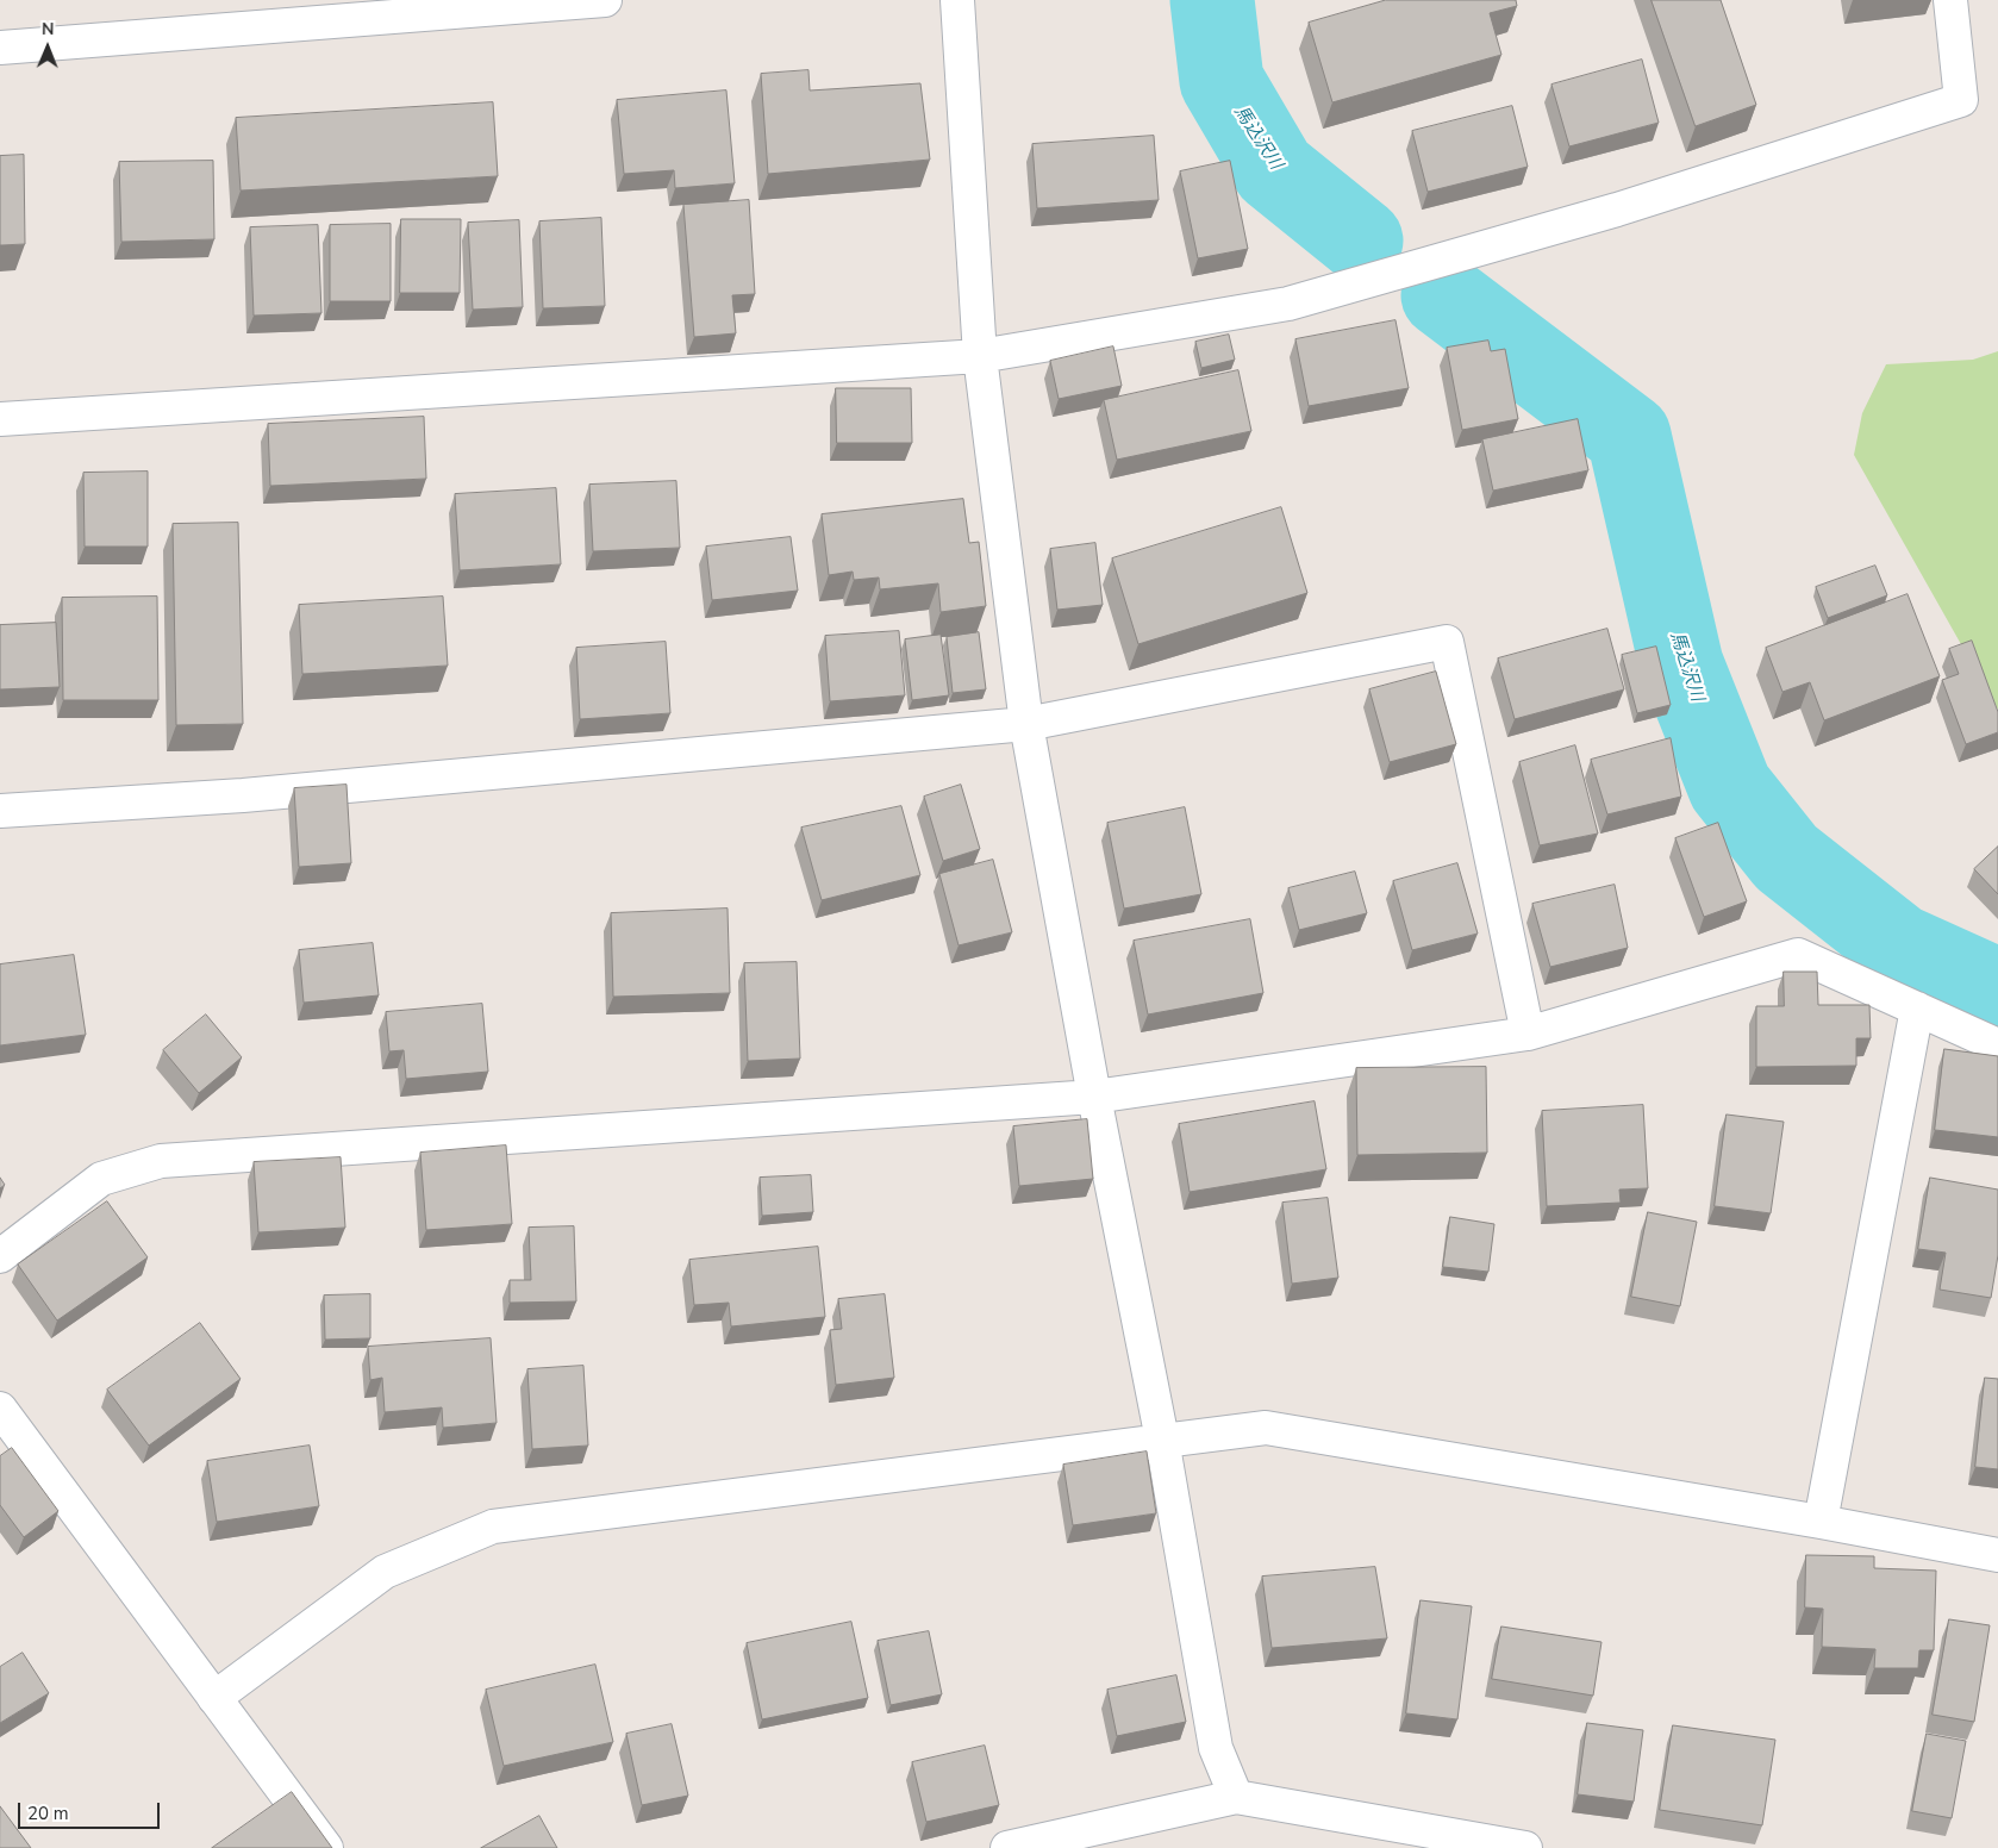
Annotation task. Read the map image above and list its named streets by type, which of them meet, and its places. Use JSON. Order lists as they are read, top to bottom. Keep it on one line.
{"water":["馬込沢川"],"scale_bar":"20 m","north":"top"}
